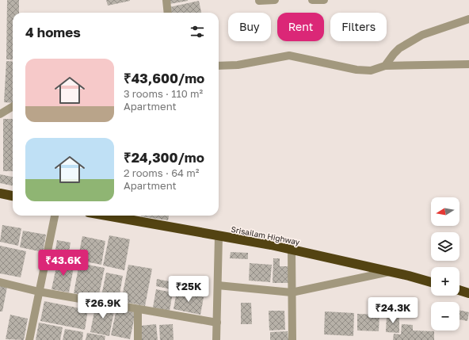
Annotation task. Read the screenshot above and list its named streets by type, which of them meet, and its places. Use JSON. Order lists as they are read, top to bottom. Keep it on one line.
{"streets":{"highway":["Srisailam Highway"]},"north":"left","page":{"chip":["Buy","Rent","Filters"],"heading":"4 homes","list":[{"name":"₹43,600/mo","note":"3 rooms · 110 m² · Apartment"},{"name":"₹24,300/mo","note":"2 rooms · 64 m² · Apartment"}],"map_buttons":["+","−"],"price":["₹43.6K","₹25K","₹26.9K","₹24.3K"]}}
